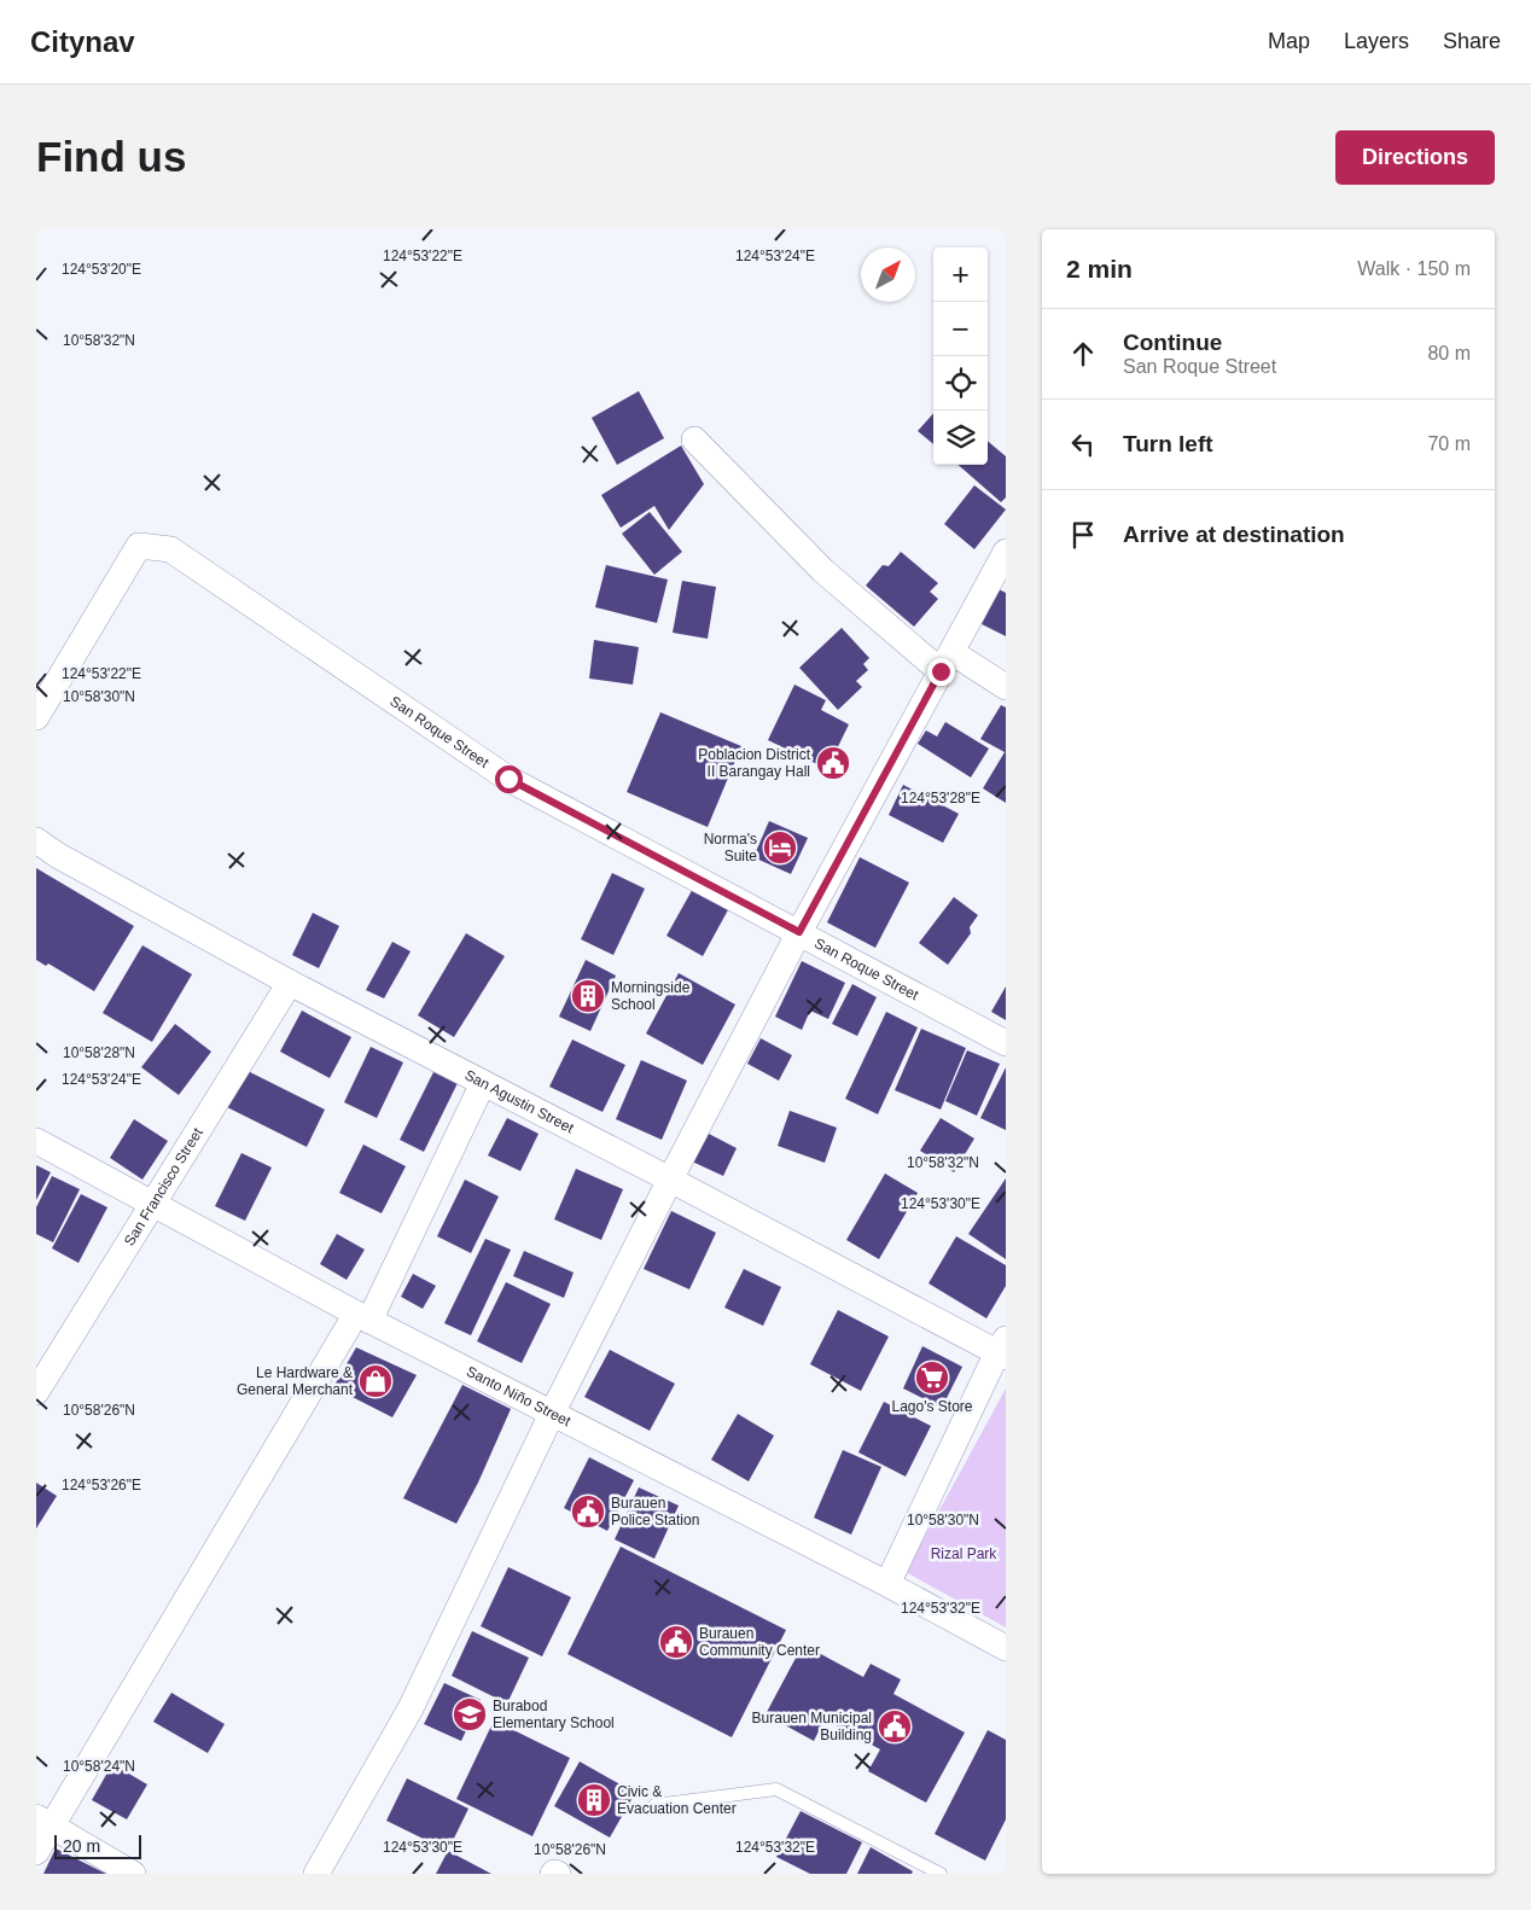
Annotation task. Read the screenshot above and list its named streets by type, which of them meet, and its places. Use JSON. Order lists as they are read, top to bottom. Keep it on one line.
{"streets":{"street":["San Roque Street","San Agustin Street","San Francisco Street","Santo Niño Street"]},"crossings":[["San Agustin Street","San Francisco Street"],["San Francisco Street","Santo Niño Street"]],"parks":["Rizal Park"],"places":{"public building":["Poblacion District II Barangay Hall","Burauen Police Station","Burauen Community Center","Burauen Municipal Building"],"hotel":["Norma's Suite"],"building":["Morningside School","Civic & Evacuation Center"],"supermarket":["Lago's Store"],"shop":["Le Hardware & General Merchant"],"school or university":["Burabod Elementary School"]},"scale_bar":"20 m","north":"top right","page":{"header":"Citynav","nav":["Map","Layers","Share"],"buttons":"Directions","title":"Find us","heading":["2 min","Walk · 150 m"],"map_buttons":["+","−"],"list":[["Continue","San Roque Street","80 m"],["Turn left","70 m"],"Arrive at destination"],"scale":"20 m"},"coordinates":["124°53'22\"E","124°53'24\"E","124°53'20\"E","10°58'32\"N","10°58'30\"N","124°53'28\"E","10°58'28\"N","124°53'30\"E","10°58'26\"N","124°53'26\"E","124°53'32\"E","10°58'24\"N"]}
